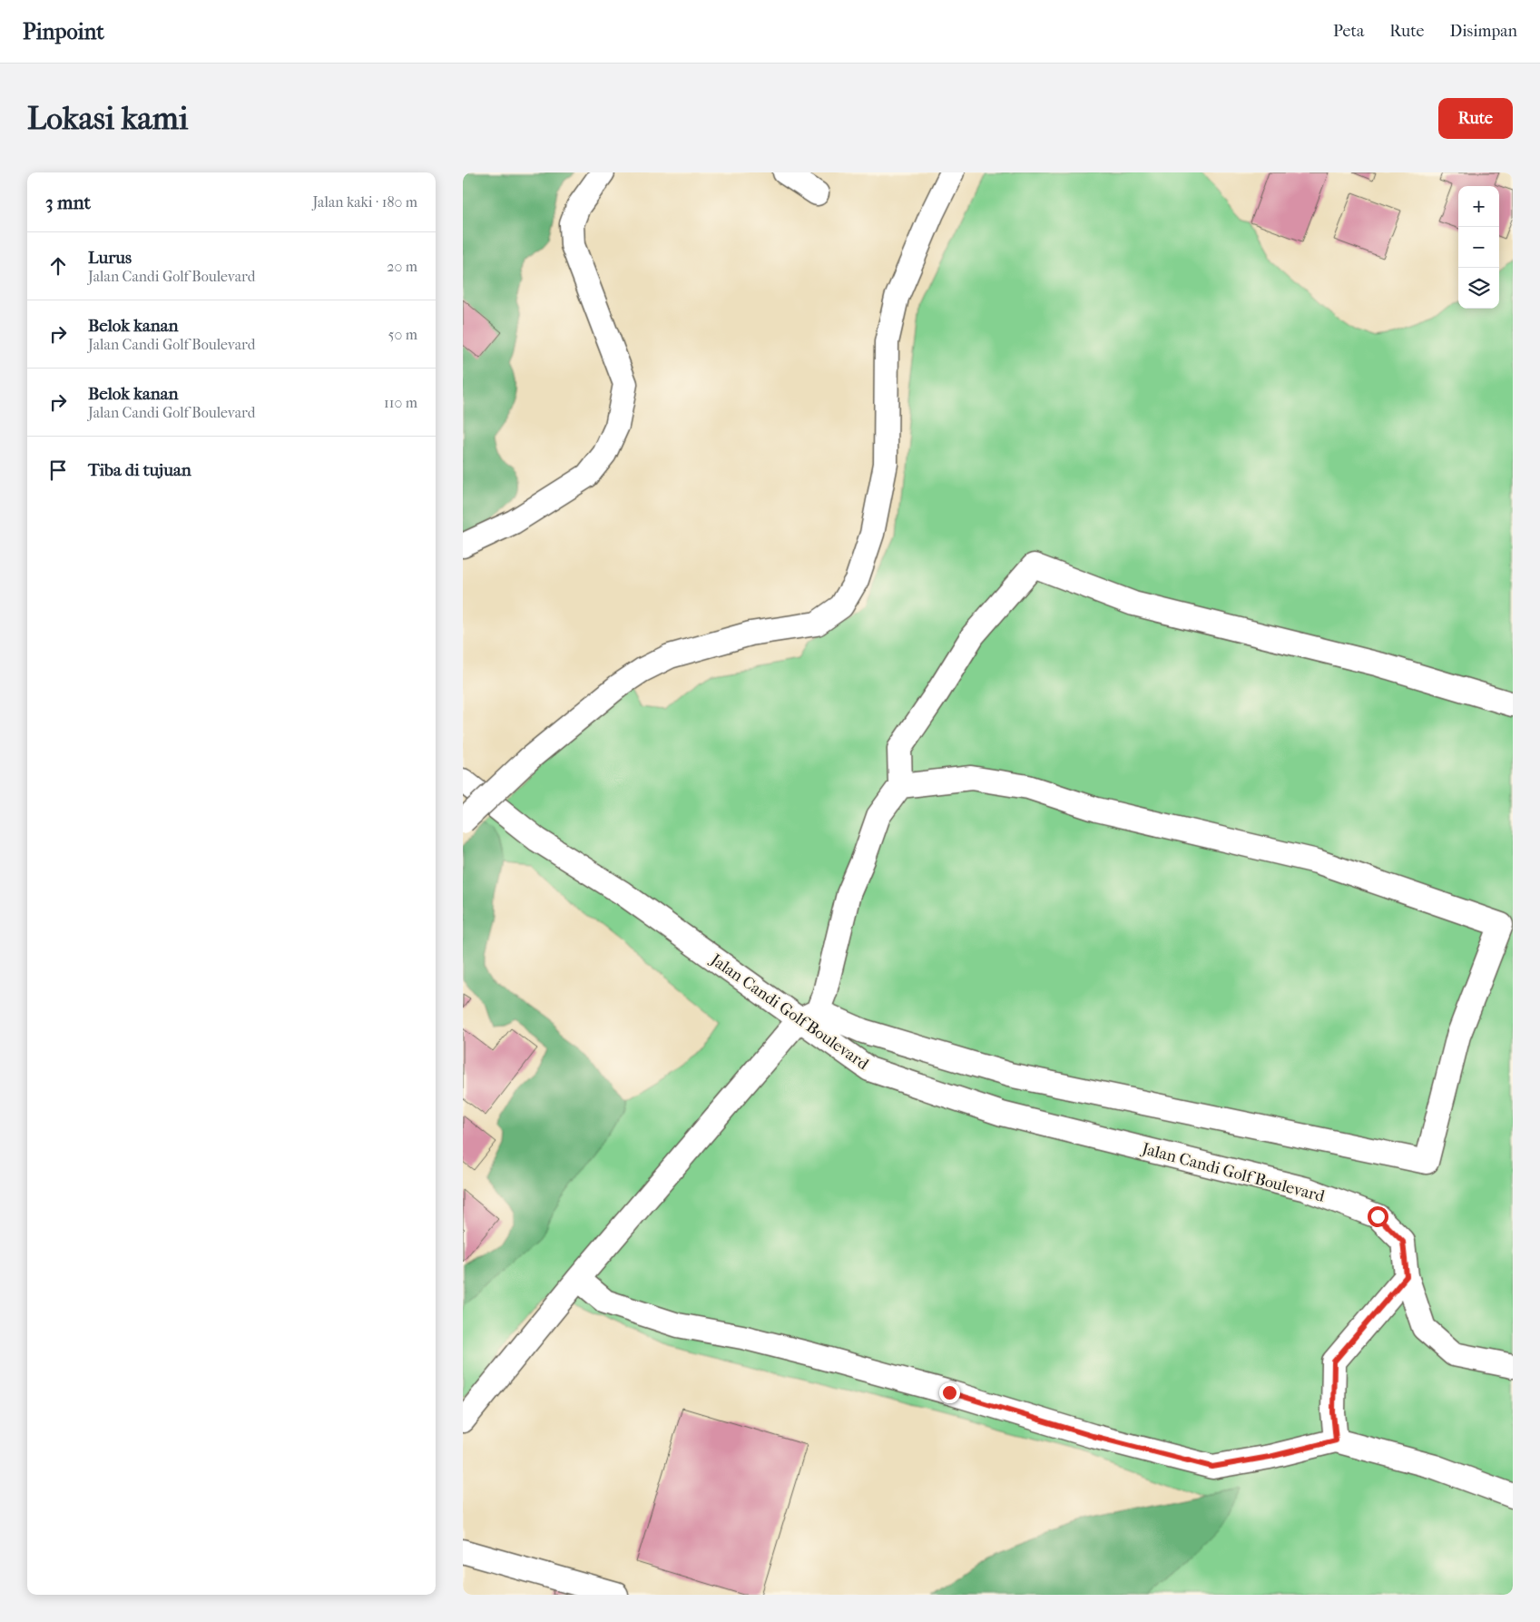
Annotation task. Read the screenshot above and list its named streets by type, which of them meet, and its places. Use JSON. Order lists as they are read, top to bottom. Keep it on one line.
{"streets":{"street":["Jalan Candi Golf Boulevard"]},"page":{"header":"Pinpoint","nav":["Peta","Rute","Disimpan"],"buttons":"Rute","title":"Lokasi kami","heading":["3 mnt","Jalan kaki · 180 m"],"map_buttons":["+","−"],"list":[["Lurus","Jalan Candi Golf Boulevard","20 m"],["Belok kanan","Jalan Candi Golf Boulevard","50 m"],["Belok kanan","Jalan Candi Golf Boulevard","110 m"],"Tiba di tujuan"]}}
